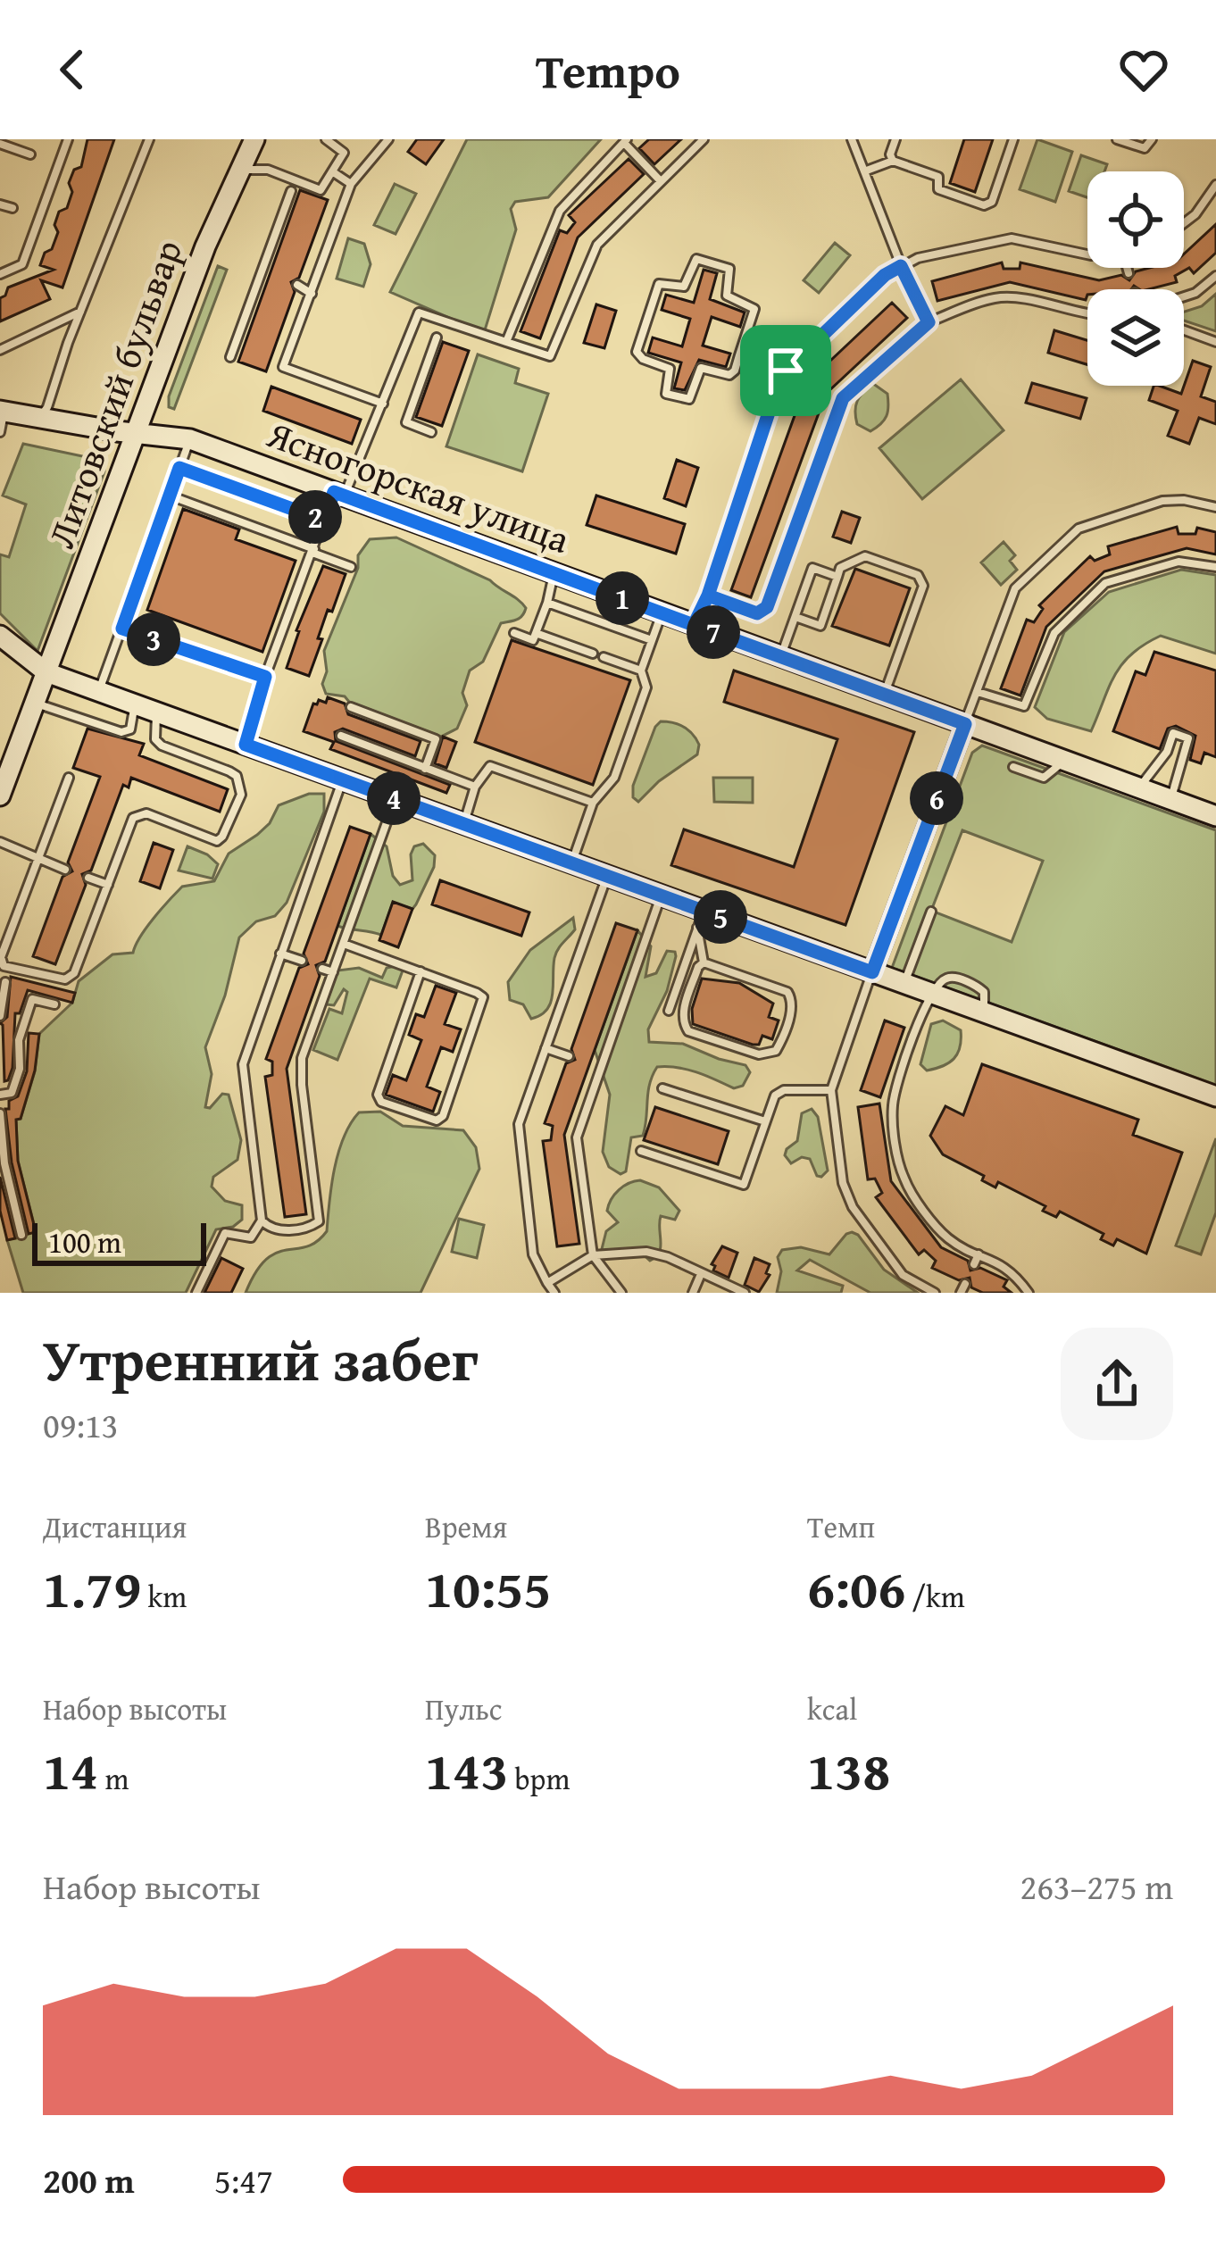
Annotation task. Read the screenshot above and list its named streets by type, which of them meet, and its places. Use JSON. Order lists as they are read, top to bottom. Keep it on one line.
{"streets":{"main road":["Литовский бульвар","Ясногорская улица"]},"crossings":[["Литовский бульвар","Ясногорская улица"]],"scale_bar":"100 m","page":{"header":"Tempo","pins":["2","1","7","3","4","6","5"],"scale":"100 m","heading":["Утренний забег","09:13"],"stats":[["Дистанция","1.79 km"],["Время","10:55"],["Темп","6:06 /km"],["Набор высоты","14 m"],["Пульс","143 bpm"],["kcal","138"]],"chart":["Набор высоты","263–275 m"],"list":[{"name":"200 m","note":"5:47"}]}}
